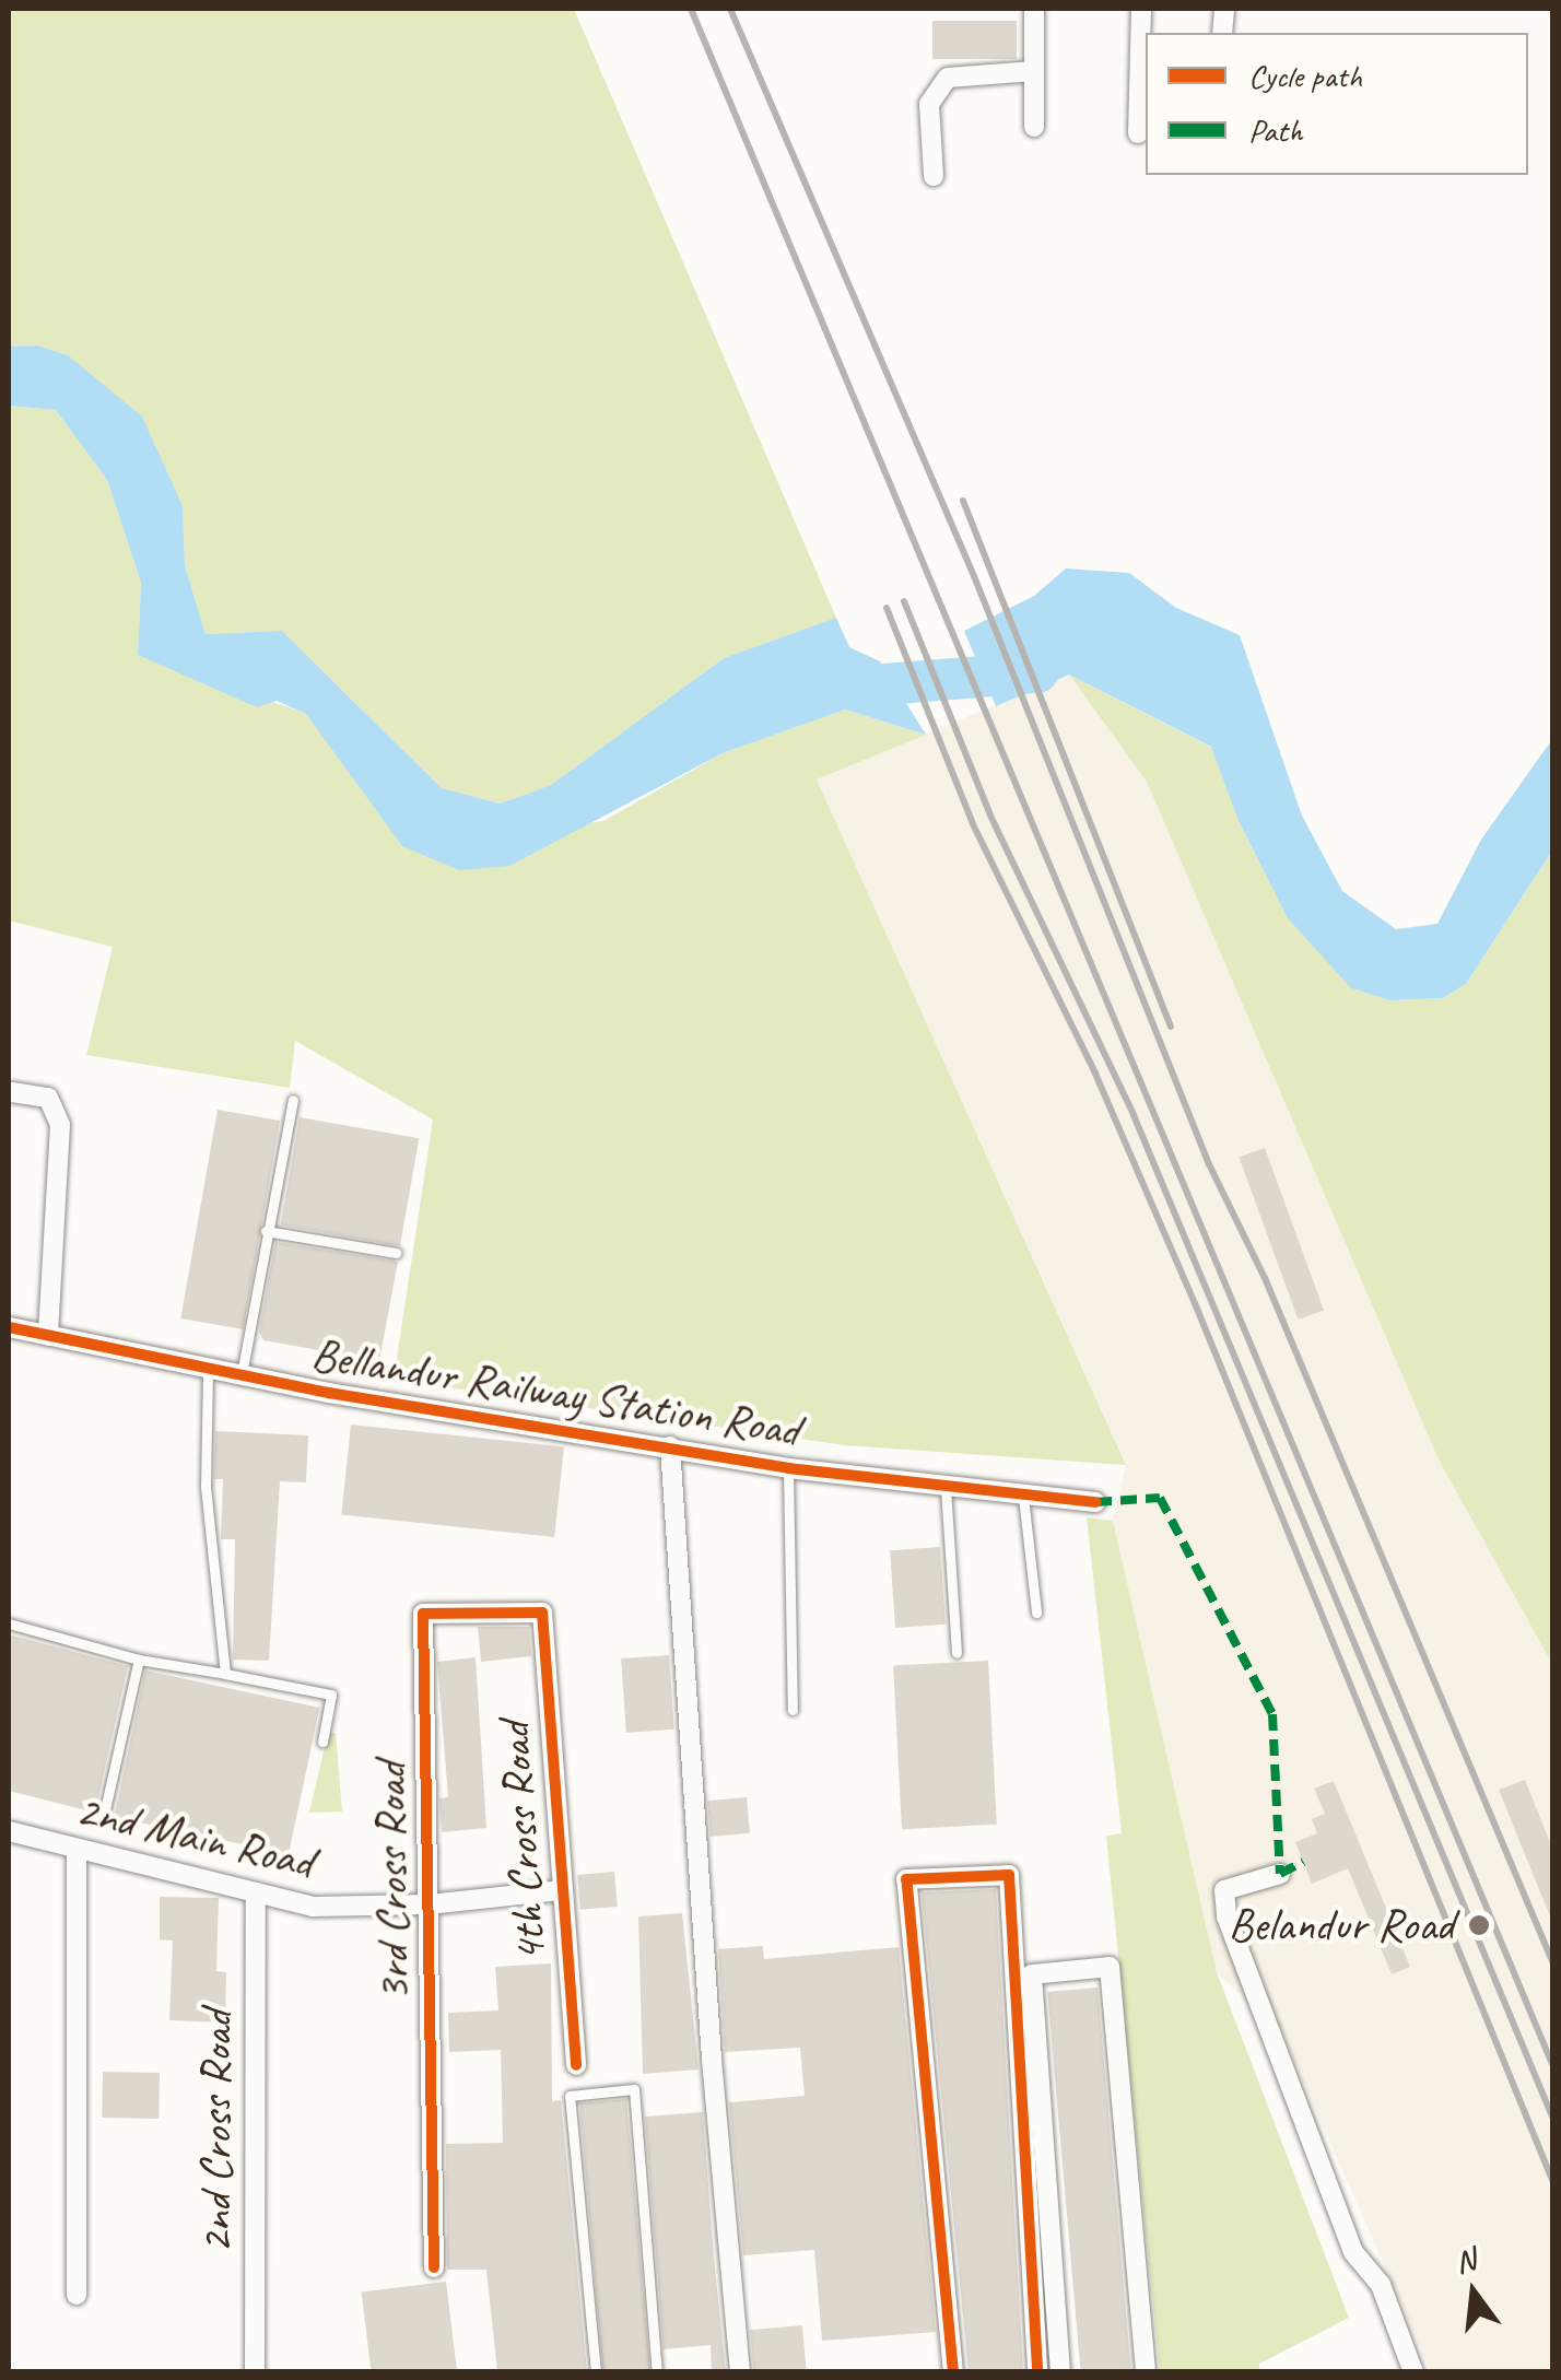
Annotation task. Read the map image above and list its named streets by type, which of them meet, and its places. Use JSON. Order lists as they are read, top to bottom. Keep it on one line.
{"streets":{"street":["Bellandur Railway Station Road","2nd Main Road","4th Cross Road","3rd Cross Road","2nd Cross Road"]},"crossings":[["2nd Main Road","4th Cross Road"],["2nd Main Road","3rd Cross Road"],["2nd Main Road","2nd Cross Road"],["4th Cross Road","3rd Cross Road"]],"places":["Belandur Road"],"legend":["Cycle path","Path"],"north":"top"}
